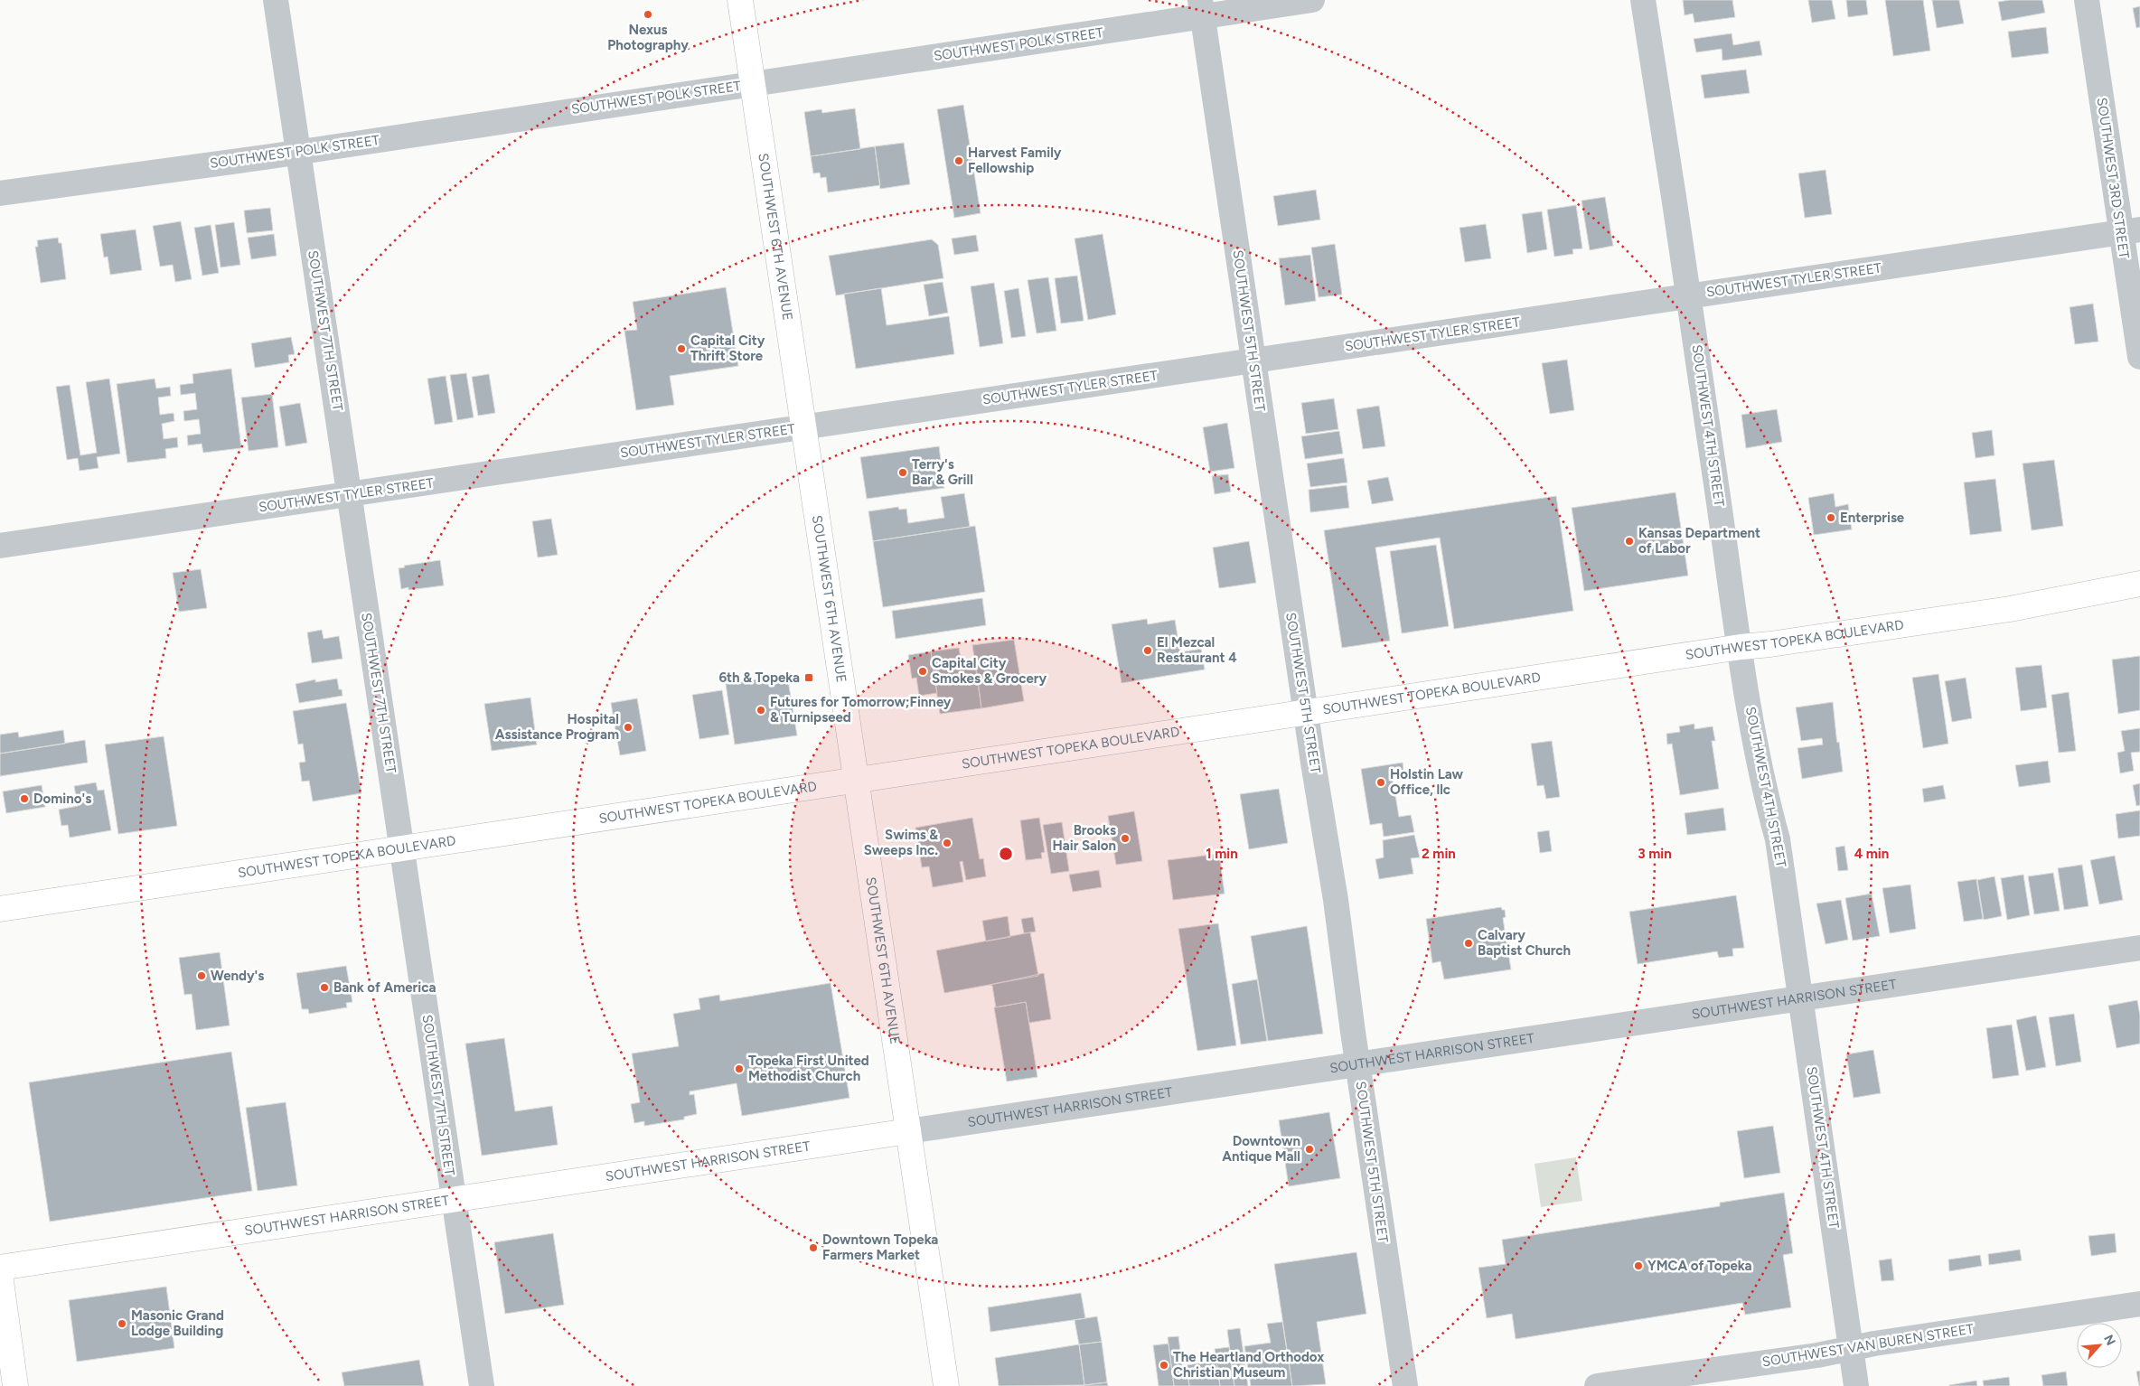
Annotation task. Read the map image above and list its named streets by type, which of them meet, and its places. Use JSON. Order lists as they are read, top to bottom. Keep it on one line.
{"streets":{"main road":["SOUTHWEST 6TH AVENUE","SOUTHWEST TOPEKA BOULEVARD","SOUTHWEST HARRISON STREET"],"street":["SOUTHWEST POLK STREET","SOUTHWEST 3RD STREET","SOUTHWEST TYLER STREET","SOUTHWEST 7TH STREET","SOUTHWEST 5TH STREET","SOUTHWEST 4TH STREET","SOUTHWEST VAN BUREN STREET"]},"crossings":[["SOUTHWEST POLK STREET","SOUTHWEST 6TH AVENUE"],["SOUTHWEST POLK STREET","SOUTHWEST 7TH STREET"],["SOUTHWEST POLK STREET","SOUTHWEST 5TH STREET"],["SOUTHWEST 3RD STREET","SOUTHWEST TYLER STREET"],["SOUTHWEST 6TH AVENUE","SOUTHWEST TYLER STREET"],["SOUTHWEST 6TH AVENUE","SOUTHWEST TOPEKA BOULEVARD"],["SOUTHWEST 6TH AVENUE","SOUTHWEST HARRISON STREET"],["SOUTHWEST TYLER STREET","SOUTHWEST 7TH STREET"],["SOUTHWEST TYLER STREET","SOUTHWEST 5TH STREET"],["SOUTHWEST TYLER STREET","SOUTHWEST 4TH STREET"],["SOUTHWEST 7TH STREET","SOUTHWEST TOPEKA BOULEVARD"],["SOUTHWEST 7TH STREET","SOUTHWEST HARRISON STREET"],["SOUTHWEST 5TH STREET","SOUTHWEST TOPEKA BOULEVARD"],["SOUTHWEST 5TH STREET","SOUTHWEST HARRISON STREET"],["SOUTHWEST 4TH STREET","SOUTHWEST TOPEKA BOULEVARD"],["SOUTHWEST 4TH STREET","SOUTHWEST HARRISON STREET"],["SOUTHWEST 4TH STREET","SOUTHWEST VAN BUREN STREET"]],"places":{"other":["Nexus Photography","Harvest Family Fellowship","Capital City Thrift Store","Terry's Bar & Grill","Enterprise","Kansas Department of Labor","El Mezcal Restaurant 4","Capital City Smokes & Grocery","Futures for Tomorrow;Finney & Turnipseed","Hospital Assistance Program","Holstin Law Office, llc","Domino's","Brooks Hair Salon","Swims & Sweeps Inc.","Calvary Baptist Church","Wendy's","Bank of America","Topeka First United Methodist Church","Downtown Antique Mall","Downtown Topeka Farmers Market","YMCA of Topeka","Masonic Grand Lodge Building","The Heartland Orthodox Christian Museum"],"transit":["6th & Topeka"]},"north":"top right","rings":["1 min","2 min","3 min","4 min"]}
